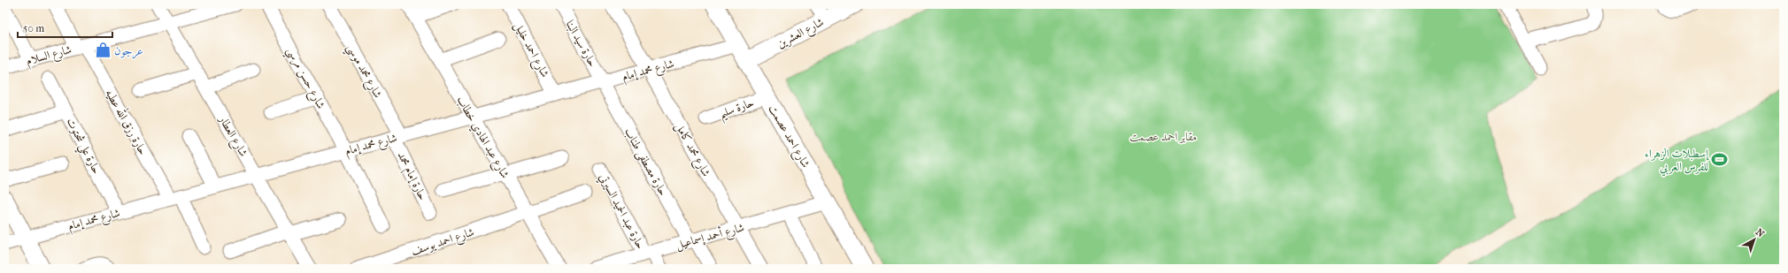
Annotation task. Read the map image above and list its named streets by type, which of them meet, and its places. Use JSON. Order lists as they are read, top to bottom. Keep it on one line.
{"streets":{"main road":["شارع العشرين","شارع احمد عصمت"],"street":["حارة سيد البنا","شارع احمد خليل","شارع السلام","شارع محمد إمام","شارع محمد موسي","شارع حسن مرسي","حارة سليم","حارة رزق الله عطيه","شارع العطار","شارع عبد الهادي خطاب","حارة علي شحتوت","شارع محمد كامل","حارة مصطفى طناب","حارة إمام محمد","حارة عبد الحميد السيرتي","شارع أحمد إسماعيل","شارع احمد يوسف"]},"crossings":[["شارع العشرين","شارع احمد عصمت"],["حارة سيد البنا","شارع محمد إمام"],["حارة سيد البنا","حارة مصطفى طناب"],["شارع احمد خليل","شارع محمد إمام"],["شارع السلام","حارة رزق الله عطيه"],["شارع السلام","شارع العطار"],["شارع محمد إمام","شارع محمد موسي"],["شارع محمد إمام","شارع حسن مرسي"],["شارع محمد إمام","حارة رزق الله عطيه"],["شارع محمد إمام","شارع العطار"],["شارع محمد إمام","شارع احمد عصمت"],["شارع محمد إمام","شارع عبد الهادي خطاب"],["شارع محمد إمام","حارة علي شحتوت"],["شارع محمد إمام","شارع محمد كامل"],["شارع محمد إمام","حارة مصطفى طناب"],["شارع محمد إمام","حارة إمام محمد"],["شارع محمد موسي","حارة إمام محمد"],["حارة سليم","شارع احمد عصمت"],["شارع احمد عصمت","شارع أحمد إسماعيل"],["شارع عبد الهادي خطاب","شارع احمد يوسف"],["شارع محمد كامل","شارع أحمد إسماعيل"],["حارة مصطفى طناب","شارع أحمد إسماعيل"],["حارة عبد الحميد السيرتي","شارع أحمد إسماعيل"]],"parks":["مقابر احمد عصمت"],"places":{"shop":["عرجون"],"sports":["إسطبلات الزهراء للفرس العربي"]},"scale_bar":"50 m","north":"top right"}
